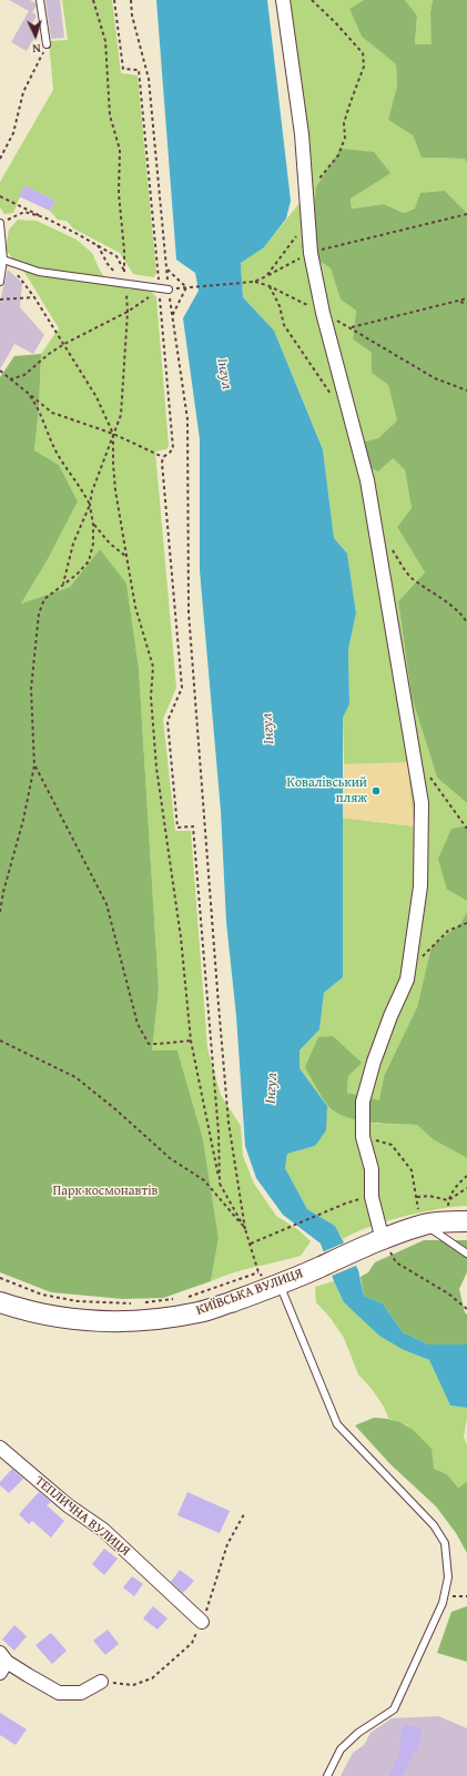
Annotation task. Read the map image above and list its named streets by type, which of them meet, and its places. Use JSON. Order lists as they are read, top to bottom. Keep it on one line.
{"streets":{"street":["КИЇВСЬКА ВУЛИЦЯ","ТЕПЛИЧНА ВУЛИЦЯ"]},"water":["Інгул"],"parks":["Парк космонавтів"],"places":["Ковалівський пляж"],"north":"bottom"}
